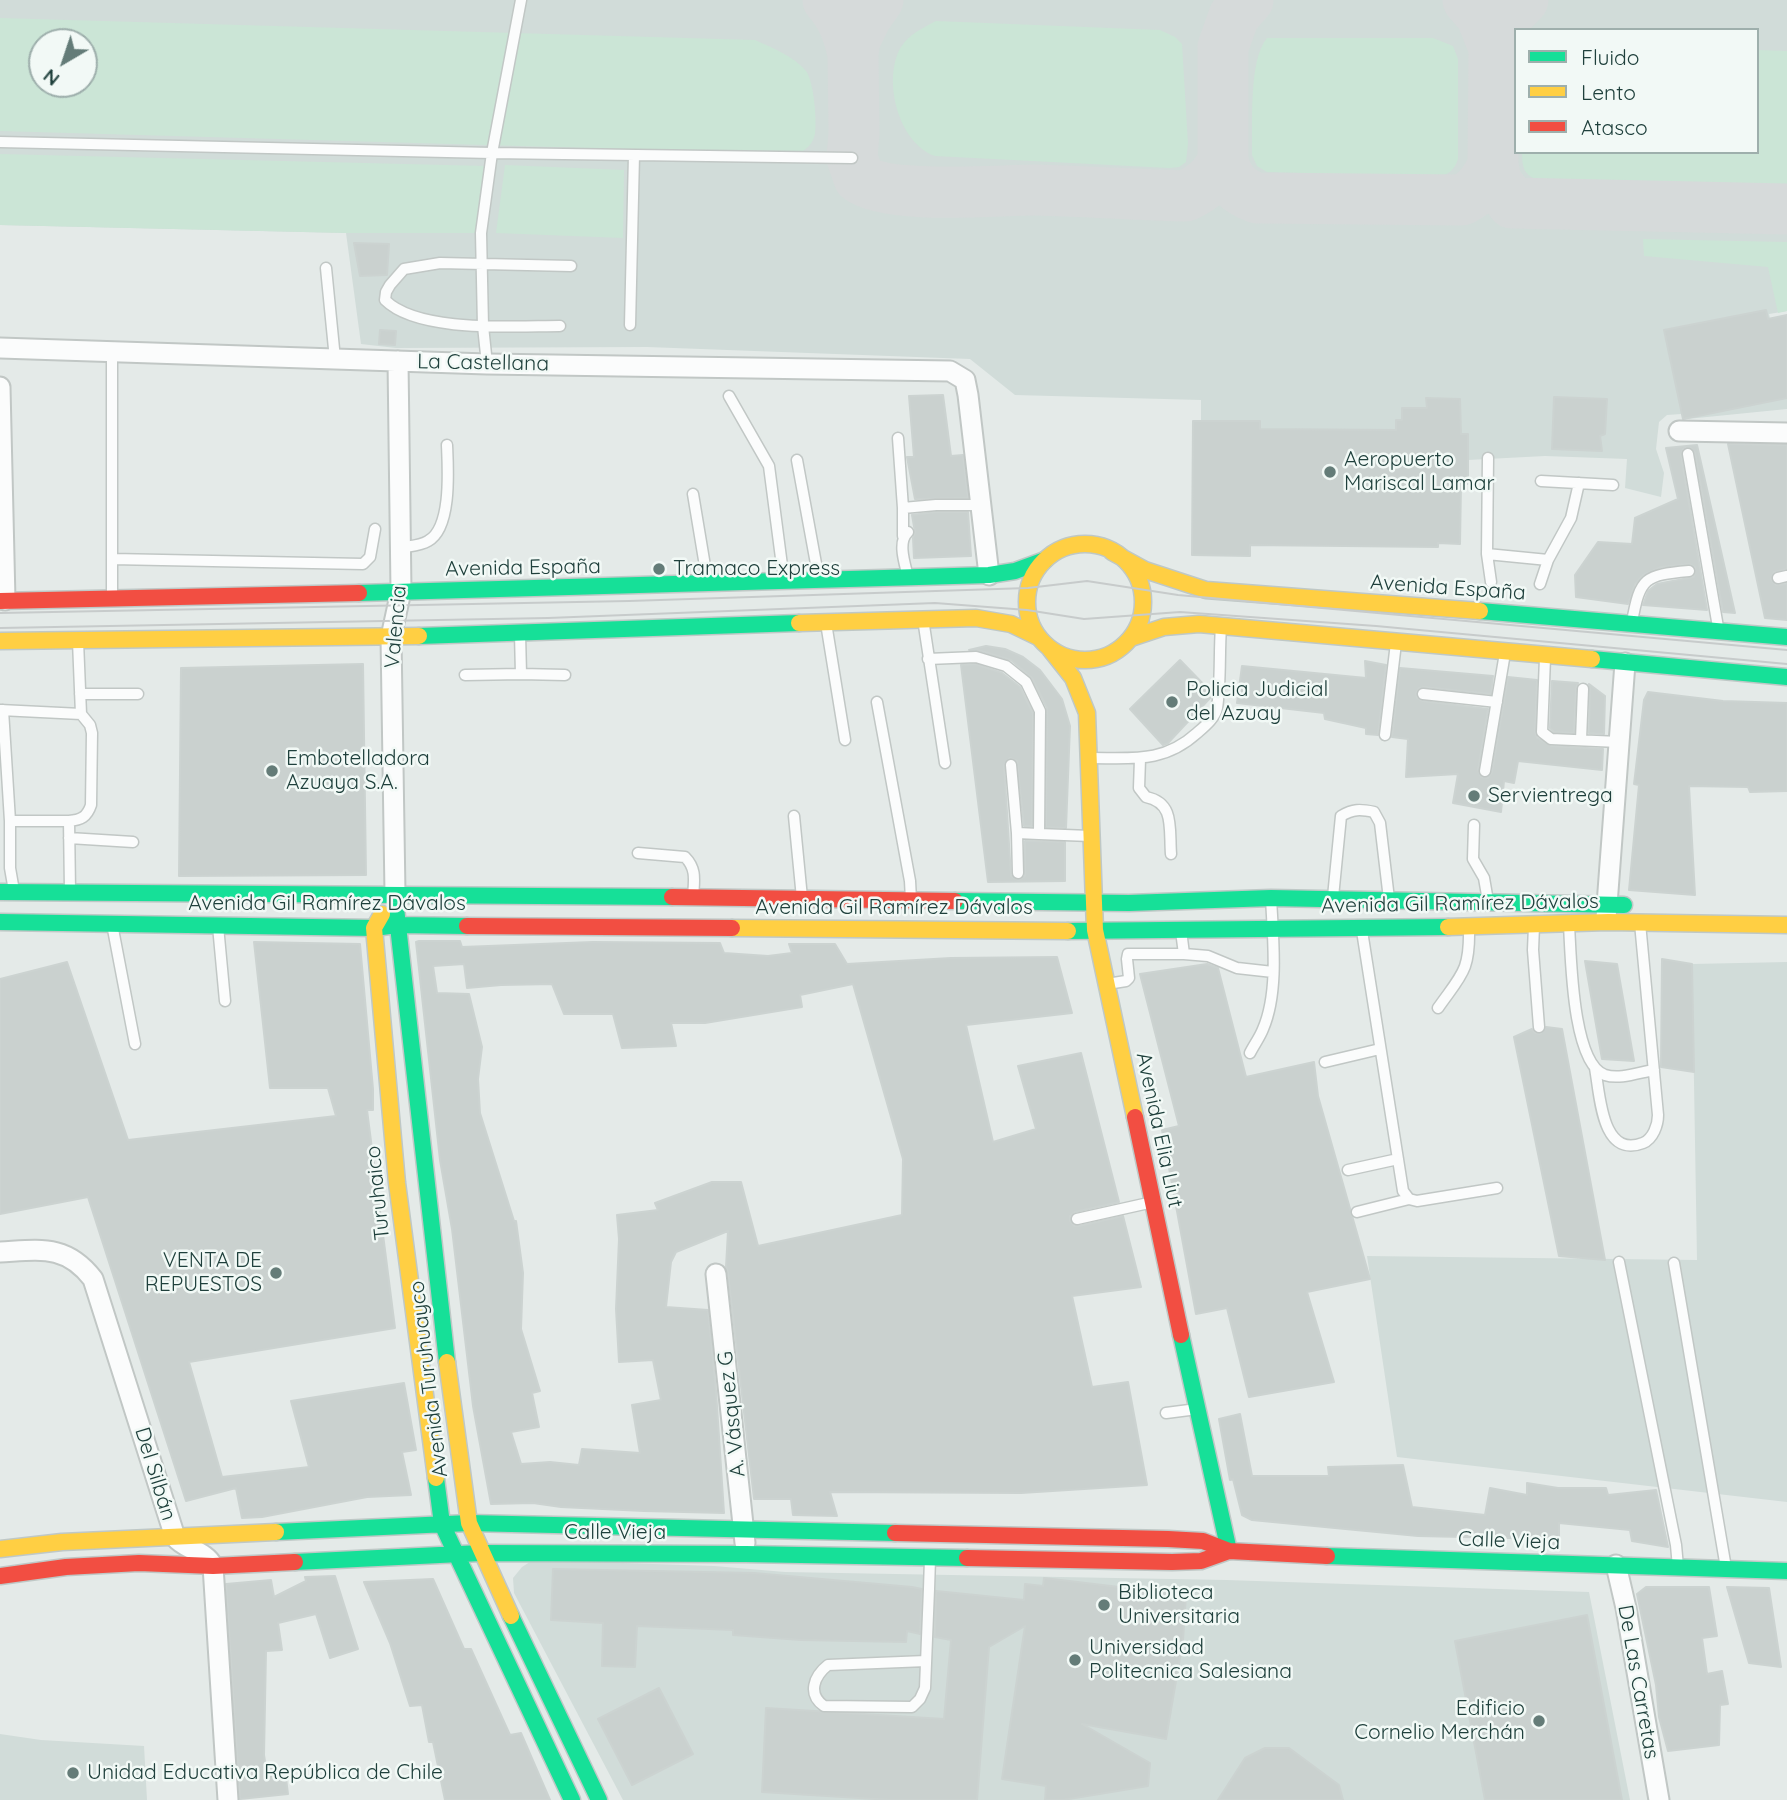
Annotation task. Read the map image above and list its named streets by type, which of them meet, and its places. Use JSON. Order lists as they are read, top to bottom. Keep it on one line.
{"streets":{"main road":["Avenida España","Avenida Gil Ramírez Dávalos","Avenida Elia Liut","Turuhaico","Avenida Turuhuayco","Calle Vieja"],"street":["La Castellana","Valencia","A. Vásquez G","Del Silbán","De Las Carretas"]},"crossings":[["La Castellana","Valencia"],["Avenida España","Valencia"],["Avenida España","Avenida Elia Liut"],["Valencia","Avenida Gil Ramírez Dávalos"],["Avenida Gil Ramírez Dávalos","Avenida Elia Liut"],["Avenida Gil Ramírez Dávalos","Turuhaico"],["Avenida Gil Ramírez Dávalos","Avenida Turuhuayco"],["Avenida Elia Liut","Calle Vieja"],["Turuhaico","Calle Vieja"],["Avenida Turuhuayco","Calle Vieja"],["A. Vásquez G","Calle Vieja"],["Del Silbán","Calle Vieja"],["Calle Vieja","De Las Carretas"]],"places":["Aeropuerto Mariscal Lamar","Tramaco Express","Policia Judicial del Azuay","Embotelladora Azuaya S.A.","Servientrega","VENTA DE REPUESTOS","Biblioteca Universitaria","Universidad Politecnica Salesiana","Edificio Cornelio Merchán","Unidad Educativa República de Chile"],"legend":["Fluido","Lento","Atasco"],"north":"bottom left"}
